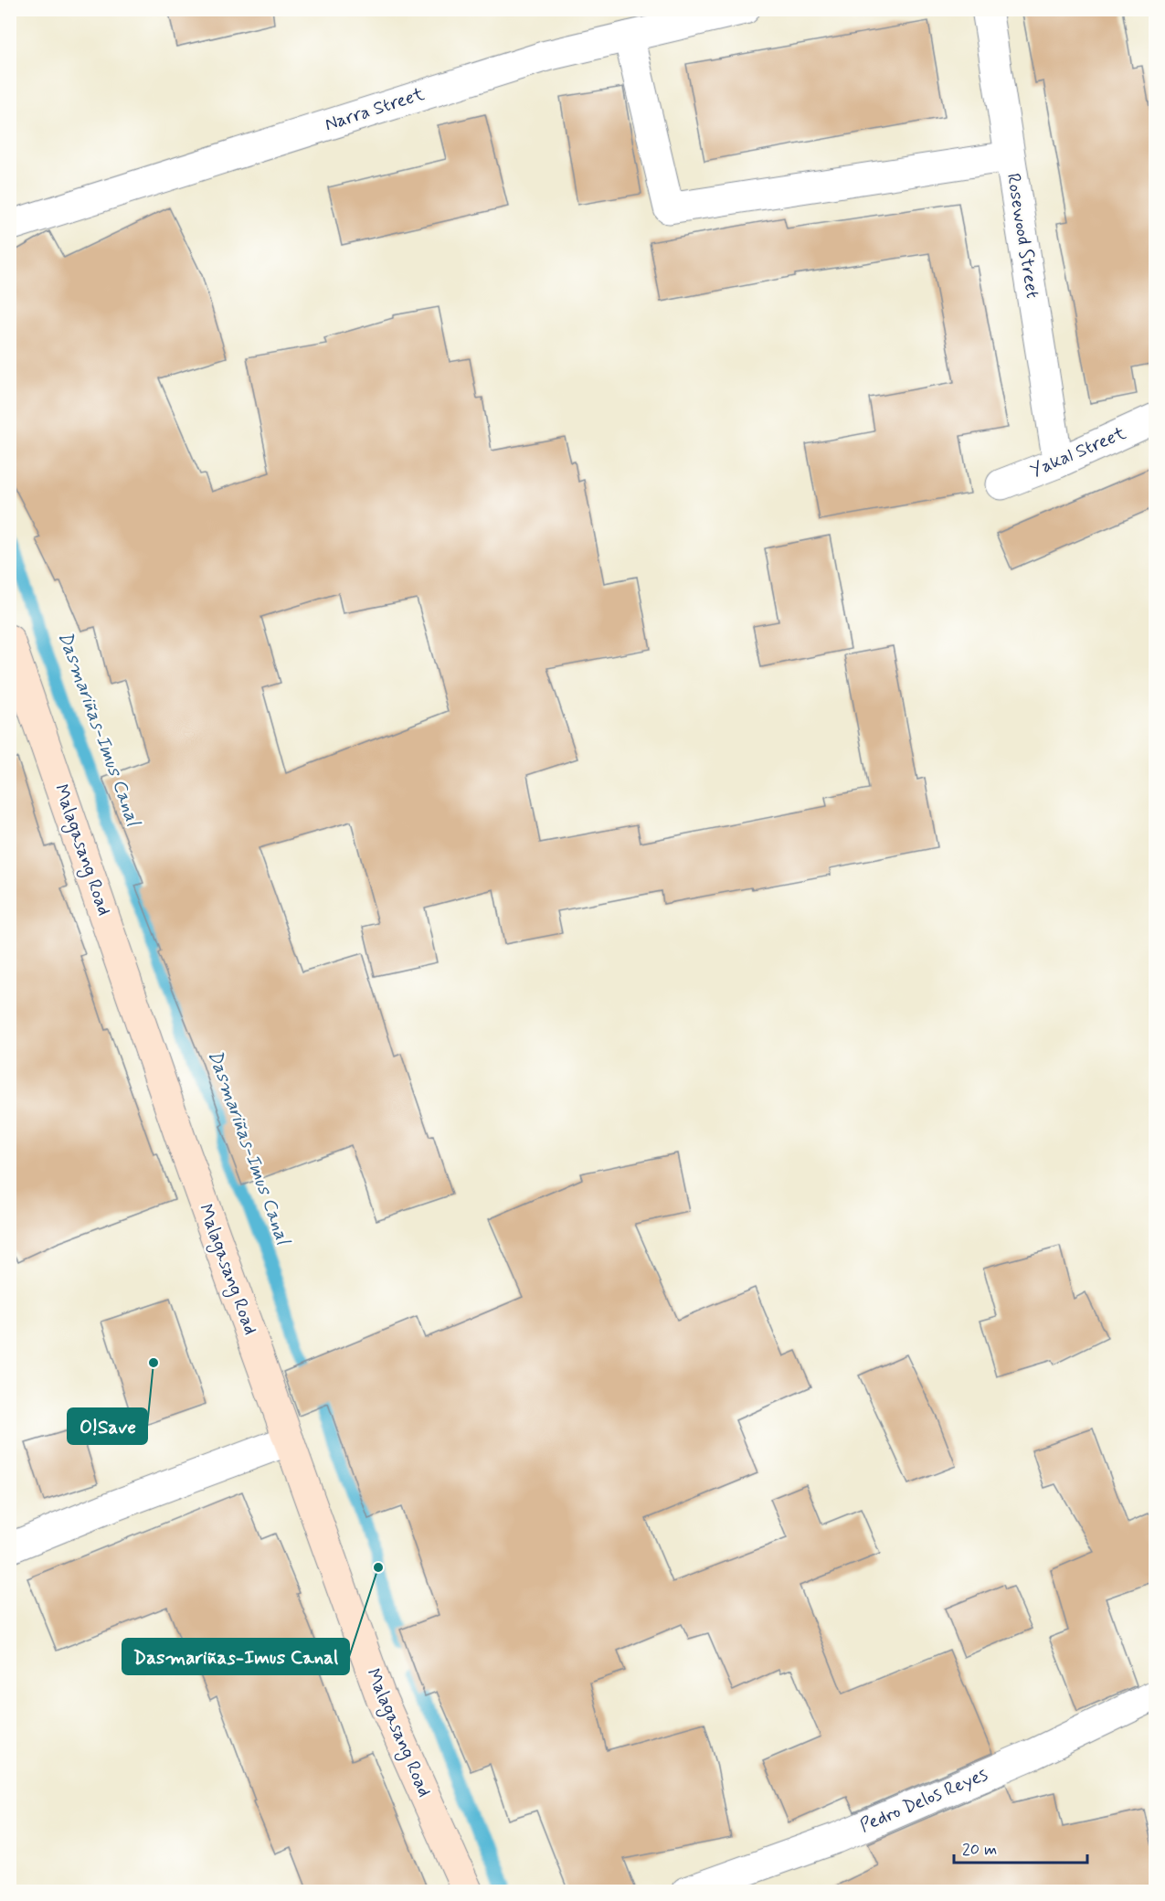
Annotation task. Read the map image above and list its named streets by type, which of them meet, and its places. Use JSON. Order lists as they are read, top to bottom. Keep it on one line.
{"streets":{"main road":["Malagasang Road"],"street":["Narra Street","Rosewood Street","Yakal Street","Pedro Delos Reyes"]},"crossings":[["Rosewood Street","Yakal Street"]],"water":["Dasmariñas-Imus Canal"],"places":["O!Save","Dasmariñas-Imus Canal"],"scale_bar":"20 m"}
